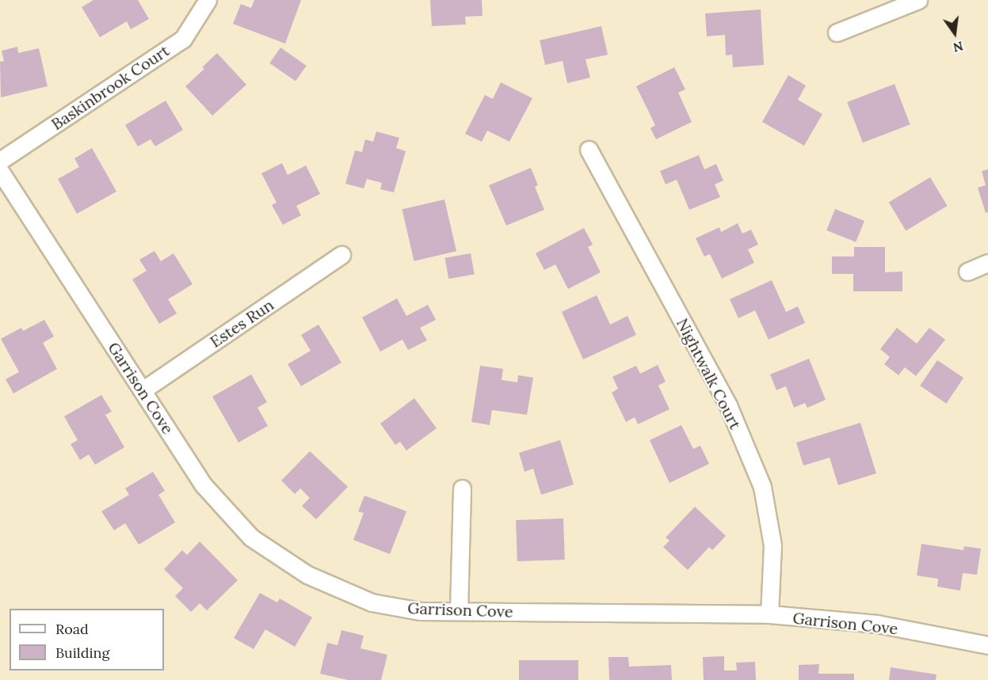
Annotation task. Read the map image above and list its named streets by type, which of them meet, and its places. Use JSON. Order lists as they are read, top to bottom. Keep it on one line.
{"streets":{"street":["Baskinbrook Court","Estes Run","Nightwalk Court","Garrison Cove"]},"crossings":[["Estes Run","Garrison Cove"],["Nightwalk Court","Garrison Cove"]],"legend":["Road","Building"],"north":"bottom"}
